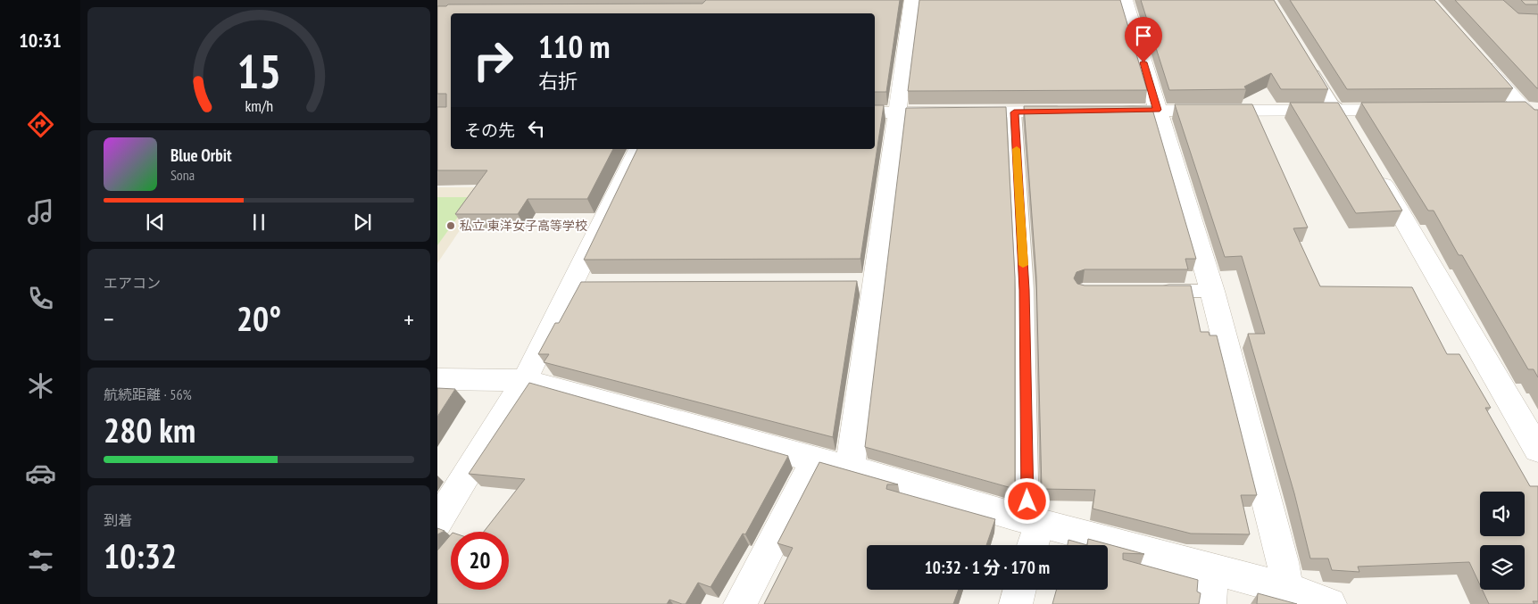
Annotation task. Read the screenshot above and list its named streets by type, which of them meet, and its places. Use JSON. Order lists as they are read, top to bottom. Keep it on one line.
{"places":["私立 東洋女子高等学校"],"page":{"tabs":"10:31","turn":["110 m","右折"],"then":"その先","song":["Blue Orbit","Sona"],"tile":["エアコン",["航続距離 · 56%","280 km"],["到着","10:32"]],"heat":["−","20°","+"],"limit":"20","trip":"10:32 · 1 分 · 170 m","gauge":["15","km/h"]}}
